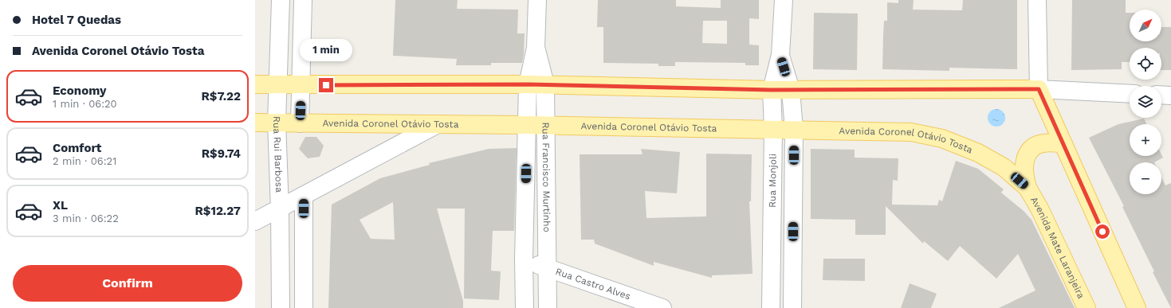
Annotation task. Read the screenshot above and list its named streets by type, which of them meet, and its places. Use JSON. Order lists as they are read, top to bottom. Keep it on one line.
{"streets":{"main road":["Avenida Coronel Otávio Tosta","Avenida Mate Laranjeira"],"street":["Rua Rui Barbosa","Rua Francisco Murtinho","Rua Monjoli","Rua Castro Alves"]},"crossings":[["Avenida Coronel Otávio Tosta","Rua Rui Barbosa"],["Avenida Coronel Otávio Tosta","Rua Francisco Murtinho"],["Avenida Coronel Otávio Tosta","Rua Monjoli"],["Avenida Coronel Otávio Tosta","Avenida Mate Laranjeira"],["Rua Francisco Murtinho","Rua Castro Alves"]],"north":"top right","page":{"banner":["Hotel 7 Quedas","Avenida Coronel Otávio Tosta"],"map_buttons":["+","−"],"bubble":"1 min","list":[{"name":"Economy","note":"1 min · 06:20","value":"R$7.22"},{"name":"Comfort","note":"2 min · 06:21","value":"R$9.74"},{"name":"XL","note":"3 min · 06:22","value":"R$12.27"}],"buttons":"Confirm"}}
